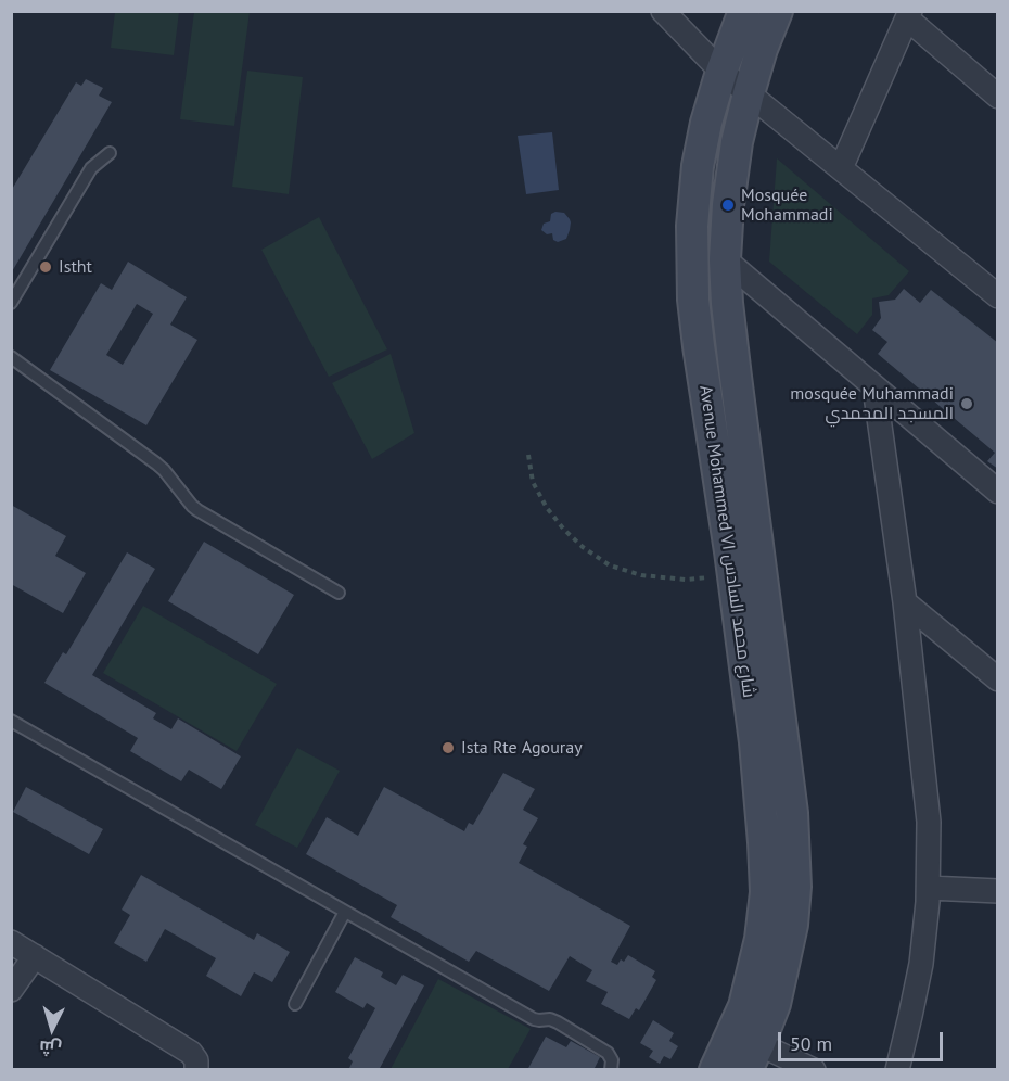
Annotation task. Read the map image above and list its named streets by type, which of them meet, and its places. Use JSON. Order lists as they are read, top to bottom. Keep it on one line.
{"streets":{"main road":["Avenue Mohammed VI شارع محمد السادس"]},"places":["Mosquée Mohammadi","Istht","mosquée Muhammadi المسجد المحمدي","Ista Rte Agouray"],"scale_bar":"50 m","north":"bottom"}
